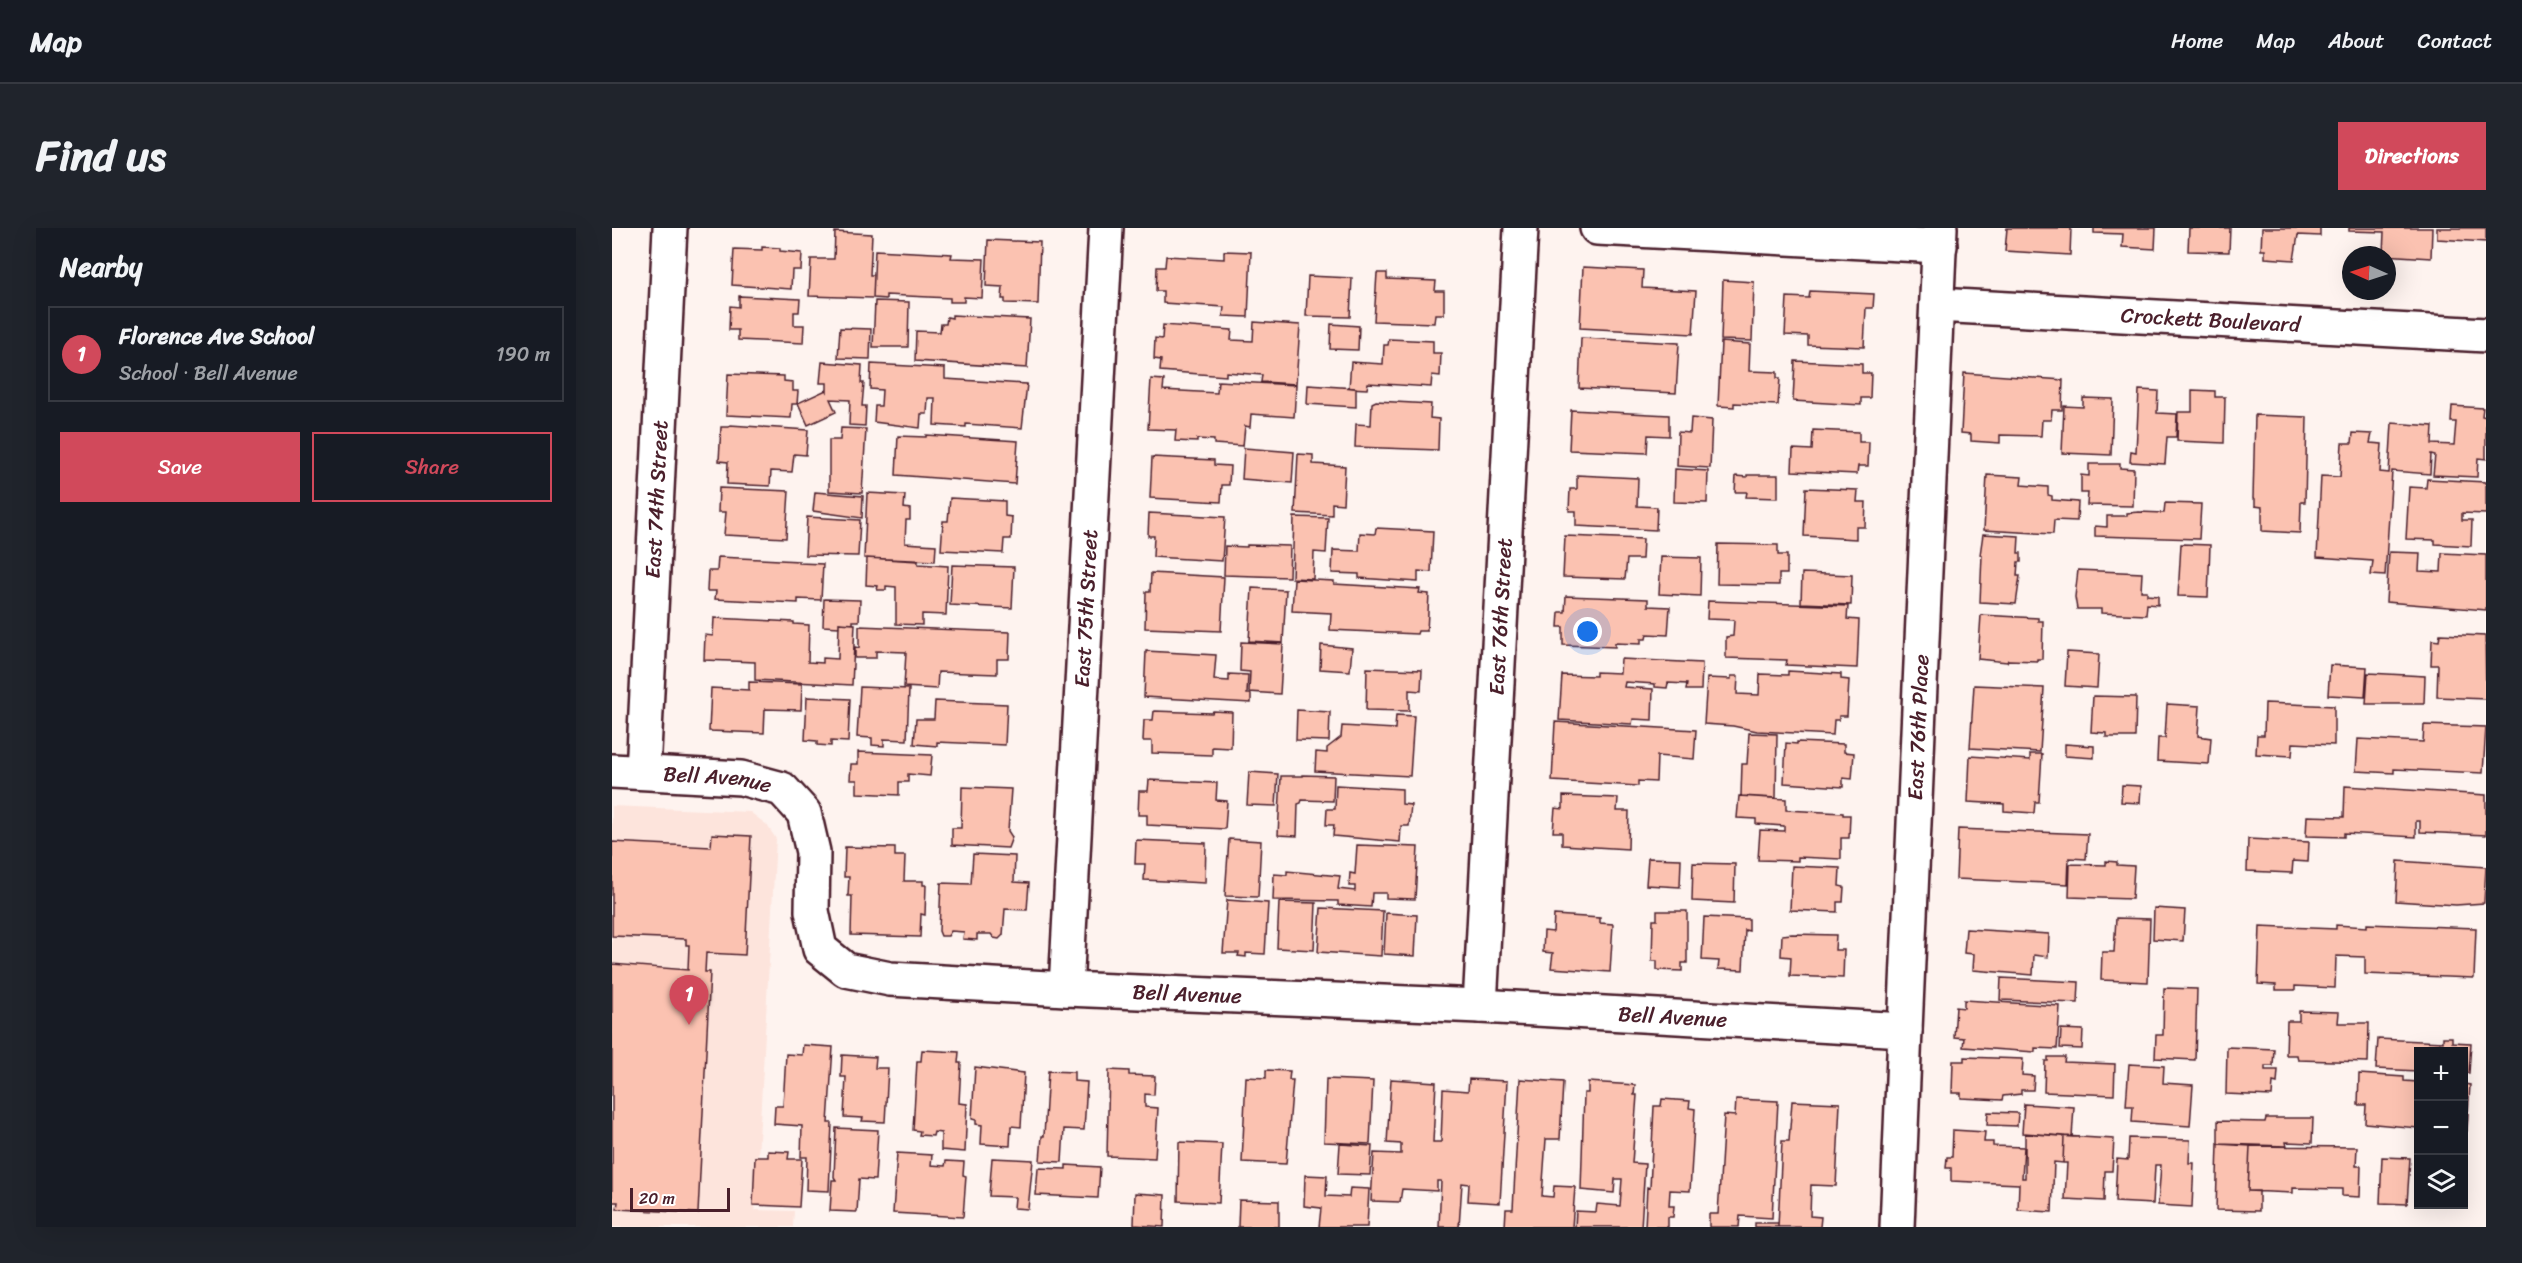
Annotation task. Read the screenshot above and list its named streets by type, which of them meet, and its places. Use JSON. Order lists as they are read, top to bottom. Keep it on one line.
{"streets":{"street":["Crockett Boulevard","East 74th Street","East 75th Street","East 76th Street","East 76th Place","Bell Avenue"]},"crossings":[["Crockett Boulevard","East 76th Place"],["East 74th Street","Bell Avenue"],["East 75th Street","Bell Avenue"],["East 76th Street","Bell Avenue"],["East 76th Place","Bell Avenue"]],"scale_bar":"20 m","north":"left","page":{"header":"Map","nav":["Home","Map","About","Contact"],"title":"Find us","buttons":["Directions",["Save","Share"]],"heading":"Nearby","list":[{"mark":"1","name":"Florence Ave School","note":"School · Bell Avenue","value":"190 m"}],"pins":"1","map_buttons":["+","−"],"scale":"20 m"}}
